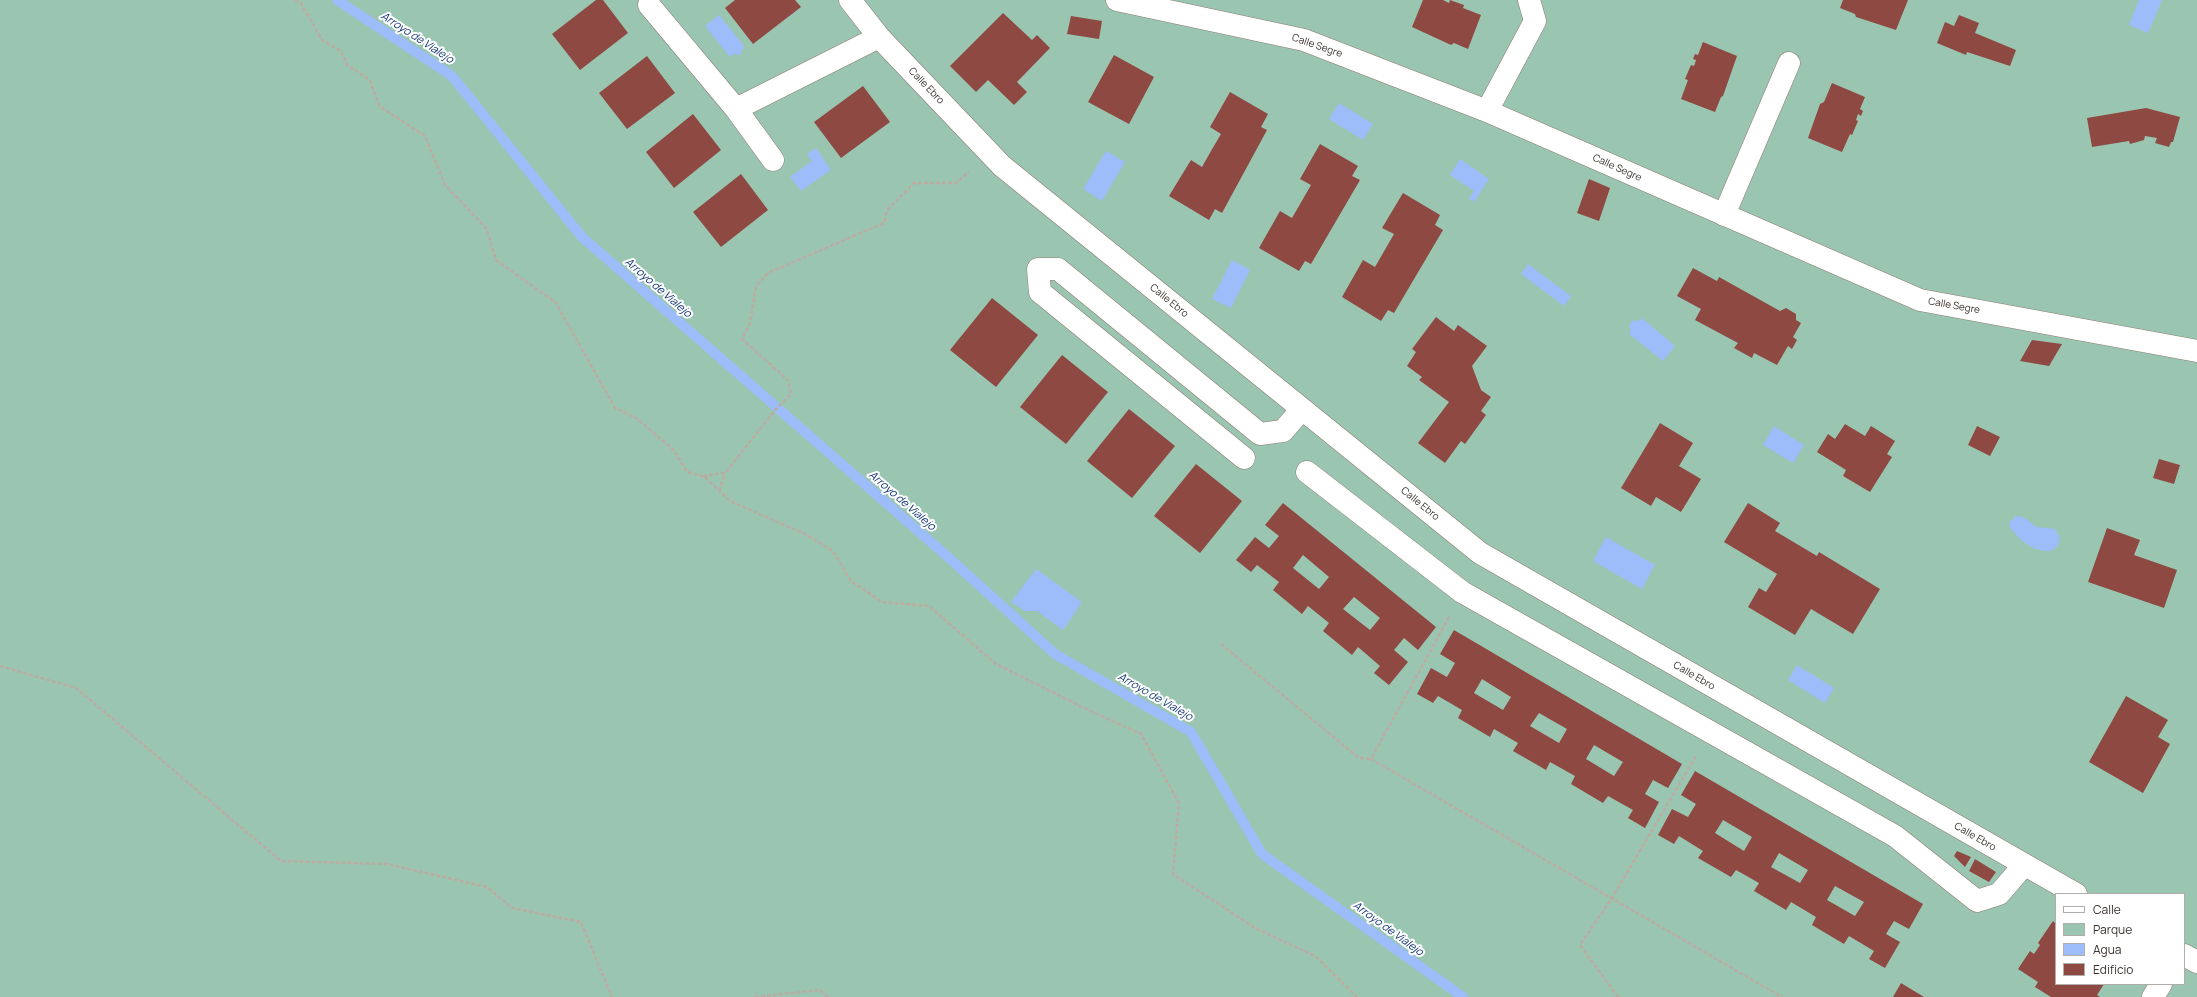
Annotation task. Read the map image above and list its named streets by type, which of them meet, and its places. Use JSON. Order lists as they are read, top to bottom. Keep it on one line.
{"streets":{"street":["Calle Segre","Calle Ebro"]},"water":["Arroyo de Vialejo"],"legend":["Calle","Parque","Agua","Edificio"]}
